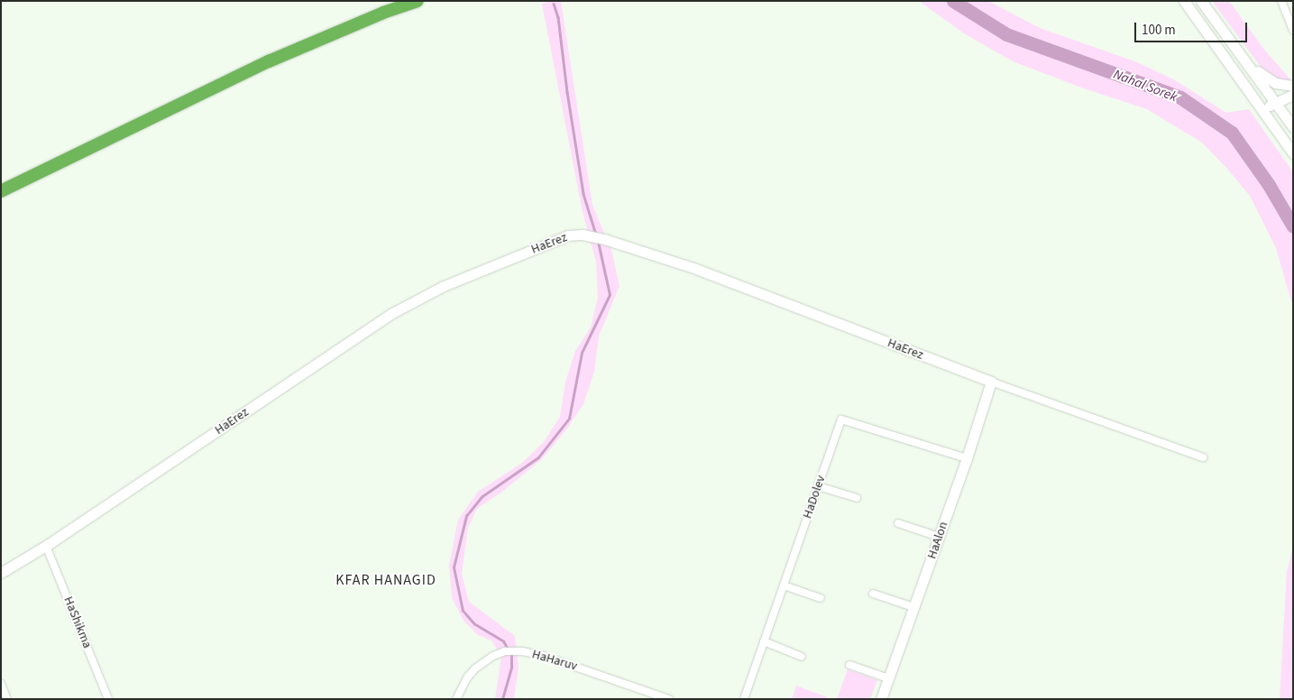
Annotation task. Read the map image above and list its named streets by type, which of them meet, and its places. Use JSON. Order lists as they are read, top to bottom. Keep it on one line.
{"streets":{"street":["HaErez","HaDolev","HaAlon","HaShikma","HaHaruv"]},"crossings":[["HaErez","HaAlon"],["HaErez","HaShikma"],["HaDolev","HaAlon"]],"districts":["KFAR HANAGID"],"water":["Nahal Sorek"],"scale_bar":"100 m"}
